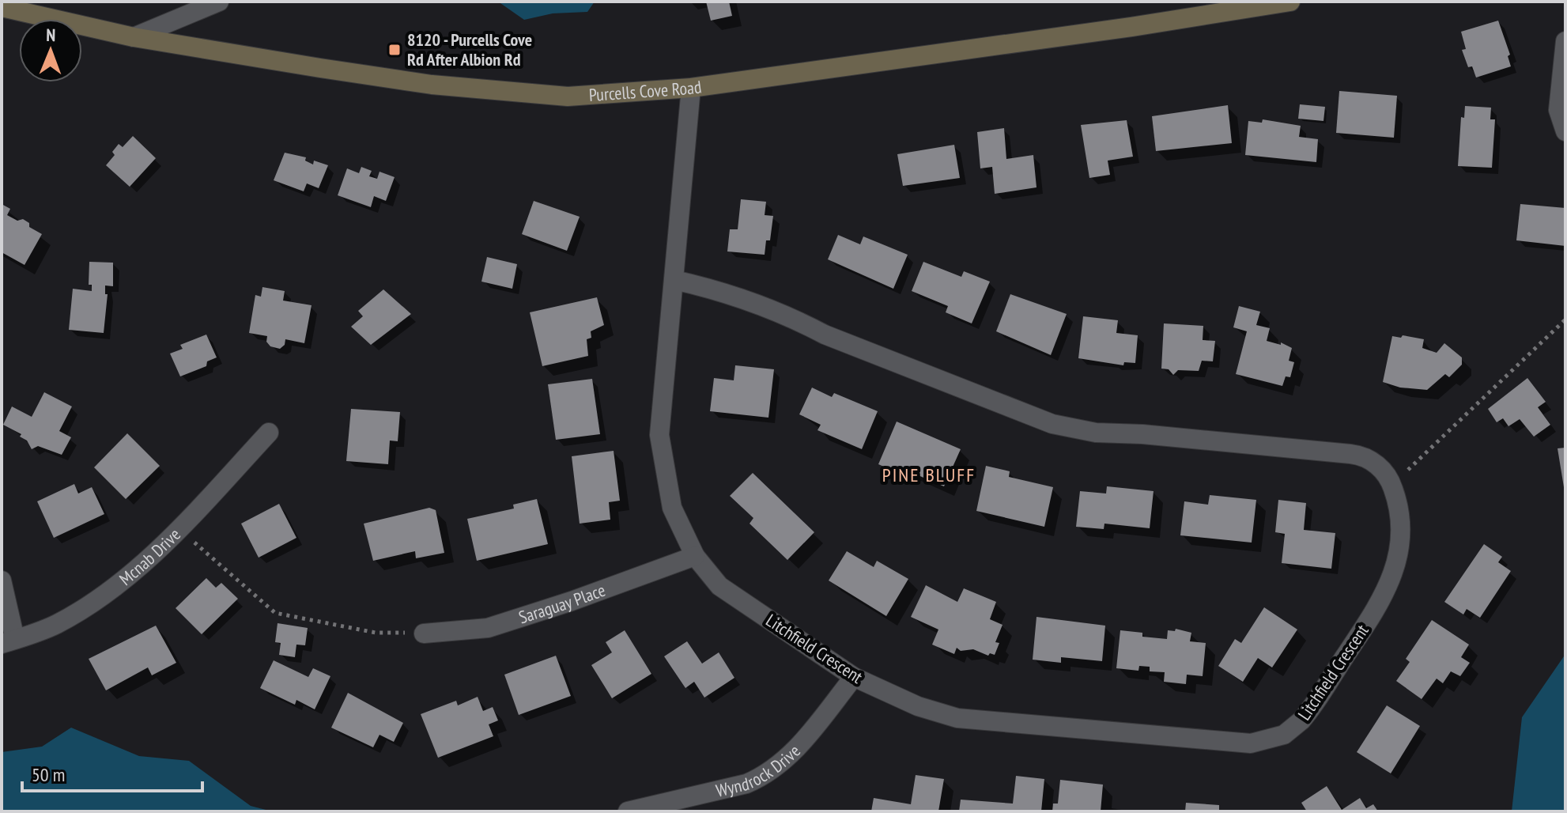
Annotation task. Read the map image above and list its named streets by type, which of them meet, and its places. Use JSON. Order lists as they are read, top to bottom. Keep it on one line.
{"streets":{"main road":["Purcells Cove Road"],"street":["Mcnab Drive","Saraguay Place","Litchfield Crescent","Wyndrock Drive"]},"crossings":[["Purcells Cove Road","Litchfield Crescent"],["Saraguay Place","Litchfield Crescent"],["Litchfield Crescent","Wyndrock Drive"]],"districts":["PINE BLUFF"],"places":{"transit":["8120 - Purcells Cove Rd After Albion Rd"]},"scale_bar":"50 m","north":"top"}
